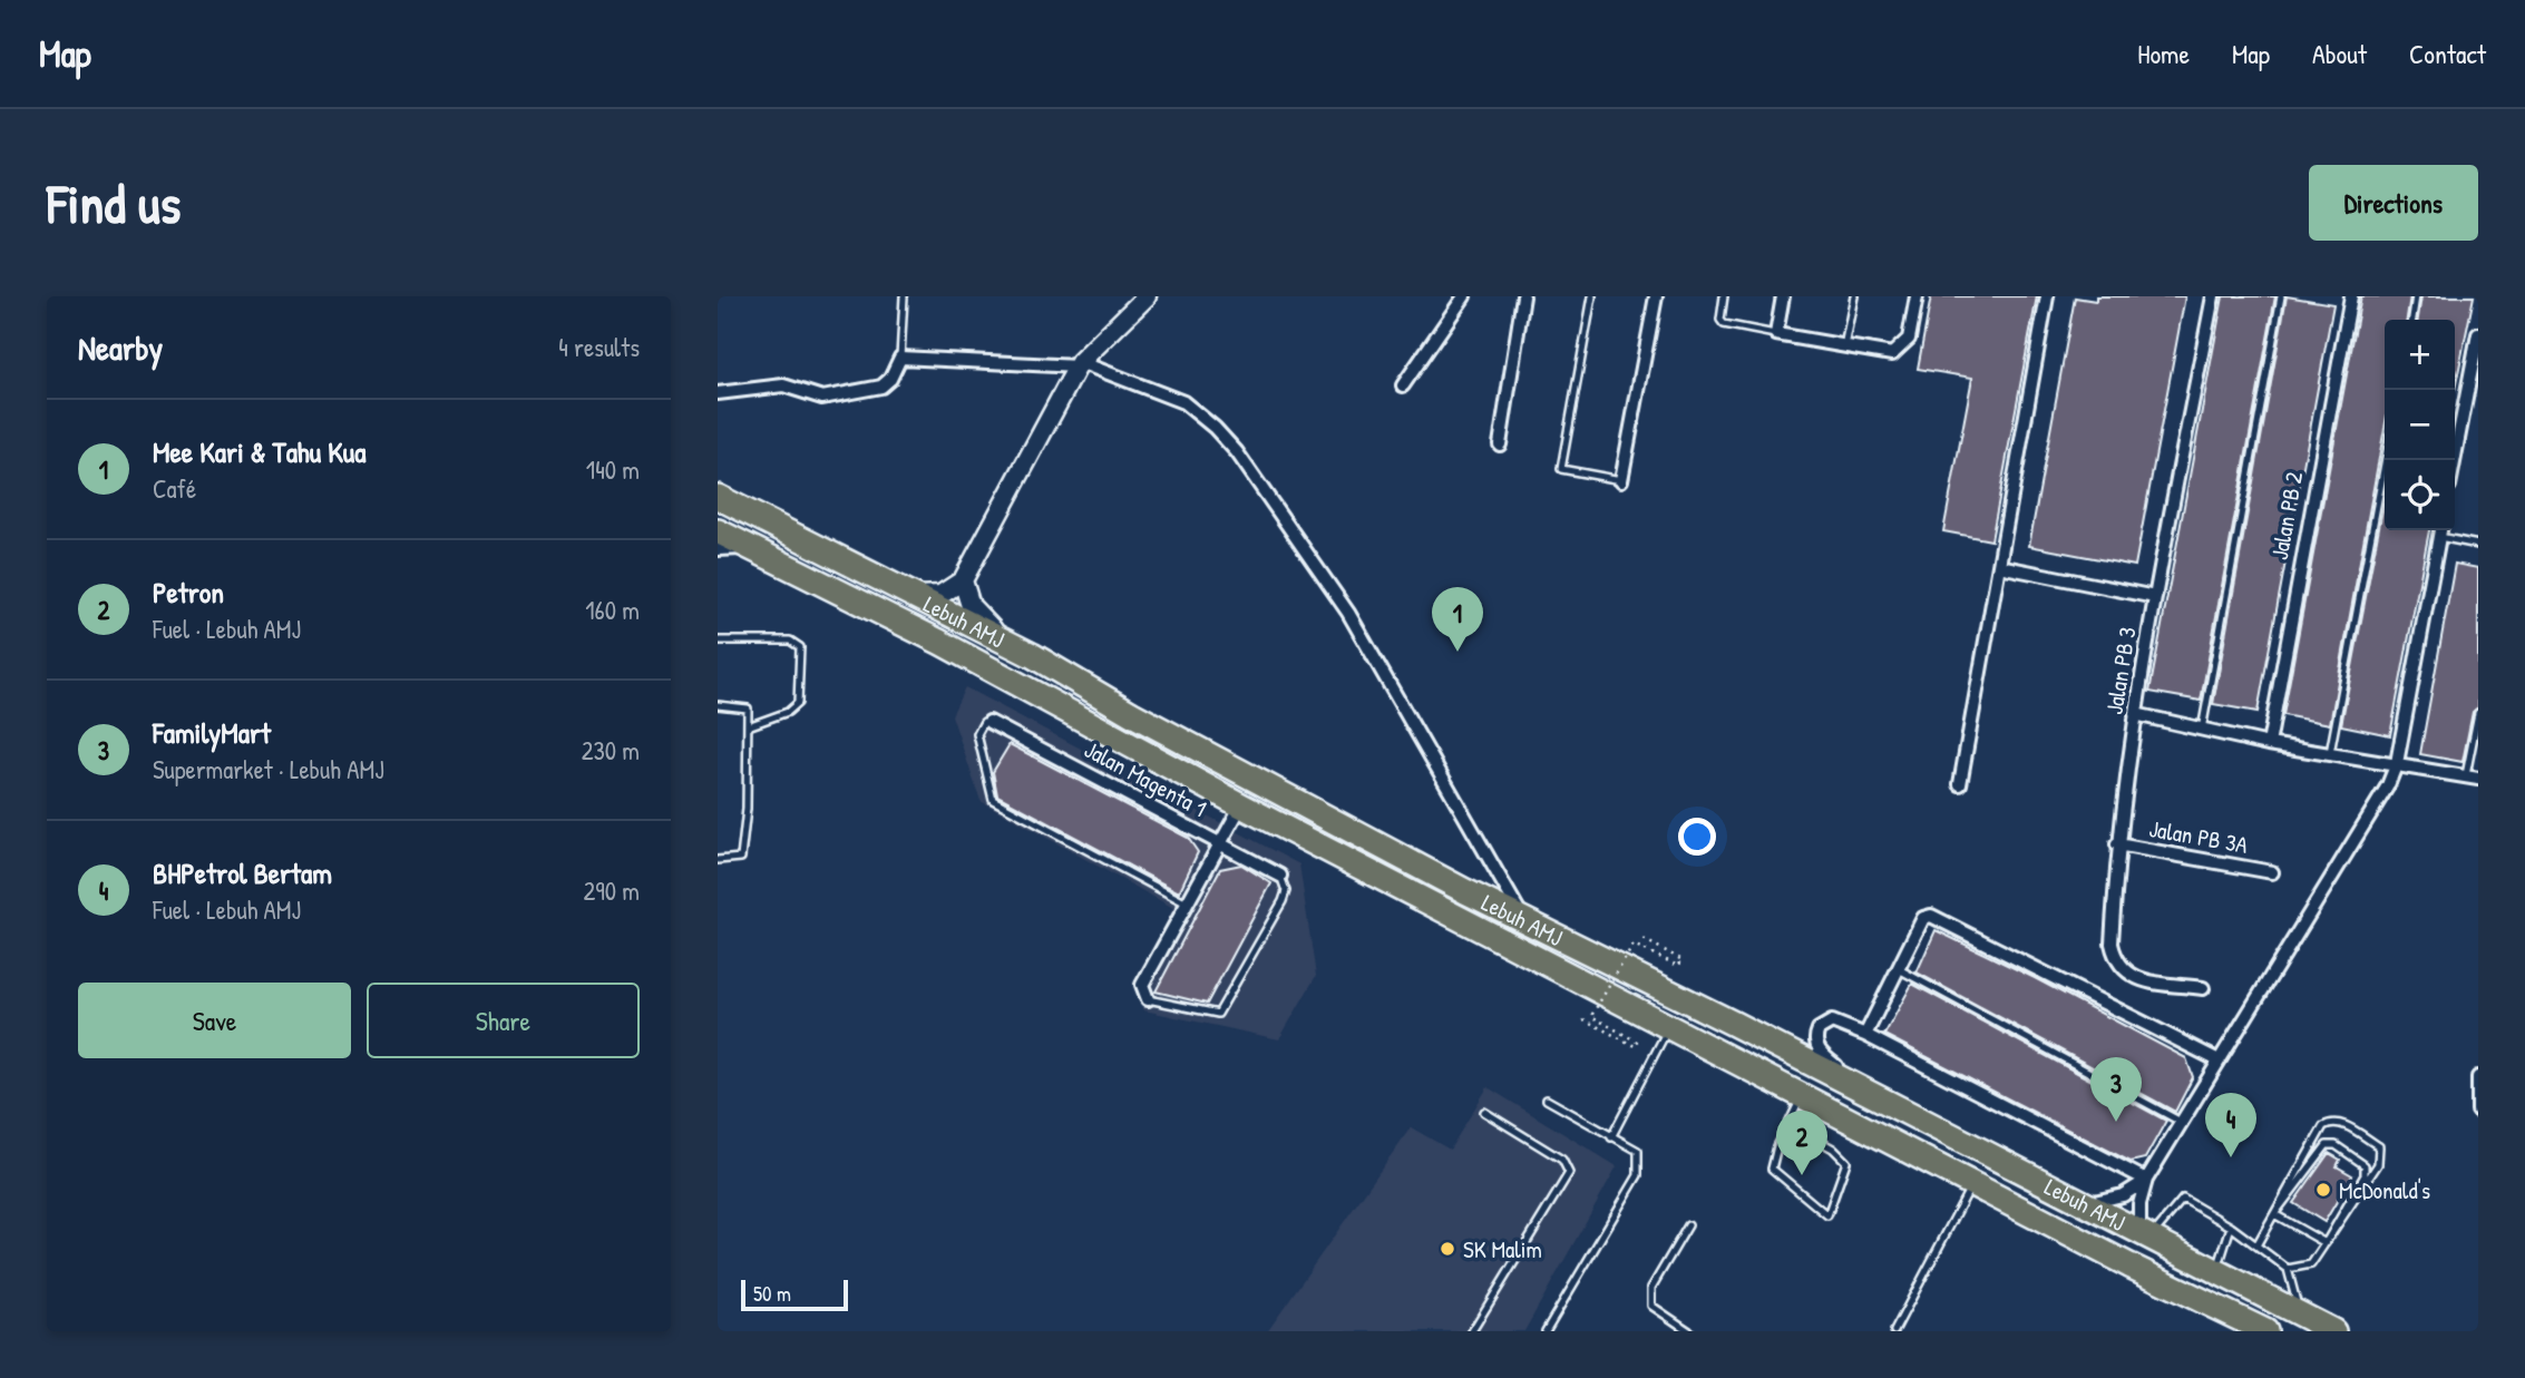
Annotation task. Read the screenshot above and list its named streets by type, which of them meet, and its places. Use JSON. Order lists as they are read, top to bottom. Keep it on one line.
{"streets":{"highway":["Lebuh AMJ"],"street":["Jalan PB 2","Jalan PB 3","Jalan Magenta 1","Jalan PB 3A"]},"crossings":[["Jalan PB 3","Jalan PB 3A"]],"places":["McDonald's","SK Malim"],"scale_bar":"50 m","page":{"header":"Map","nav":["Home","Map","About","Contact"],"buttons":["Directions",["Save","Share"]],"title":"Find us","heading":["Nearby","4 results"],"map_buttons":["+","−"],"list":[{"mark":"1","name":"Mee Kari & Tahu Kua","note":"Café","value":"140 m"},{"mark":"2","name":"Petron","note":"Fuel · Lebuh AMJ","value":"160 m"},{"mark":"3","name":"FamilyMart","note":"Supermarket · Lebuh AMJ","value":"230 m"},{"mark":"4","name":"BHPetrol Bertam","note":"Fuel · Lebuh AMJ","value":"290 m"}],"pins":["1","3","4","2"],"scale":"50 m"}}
